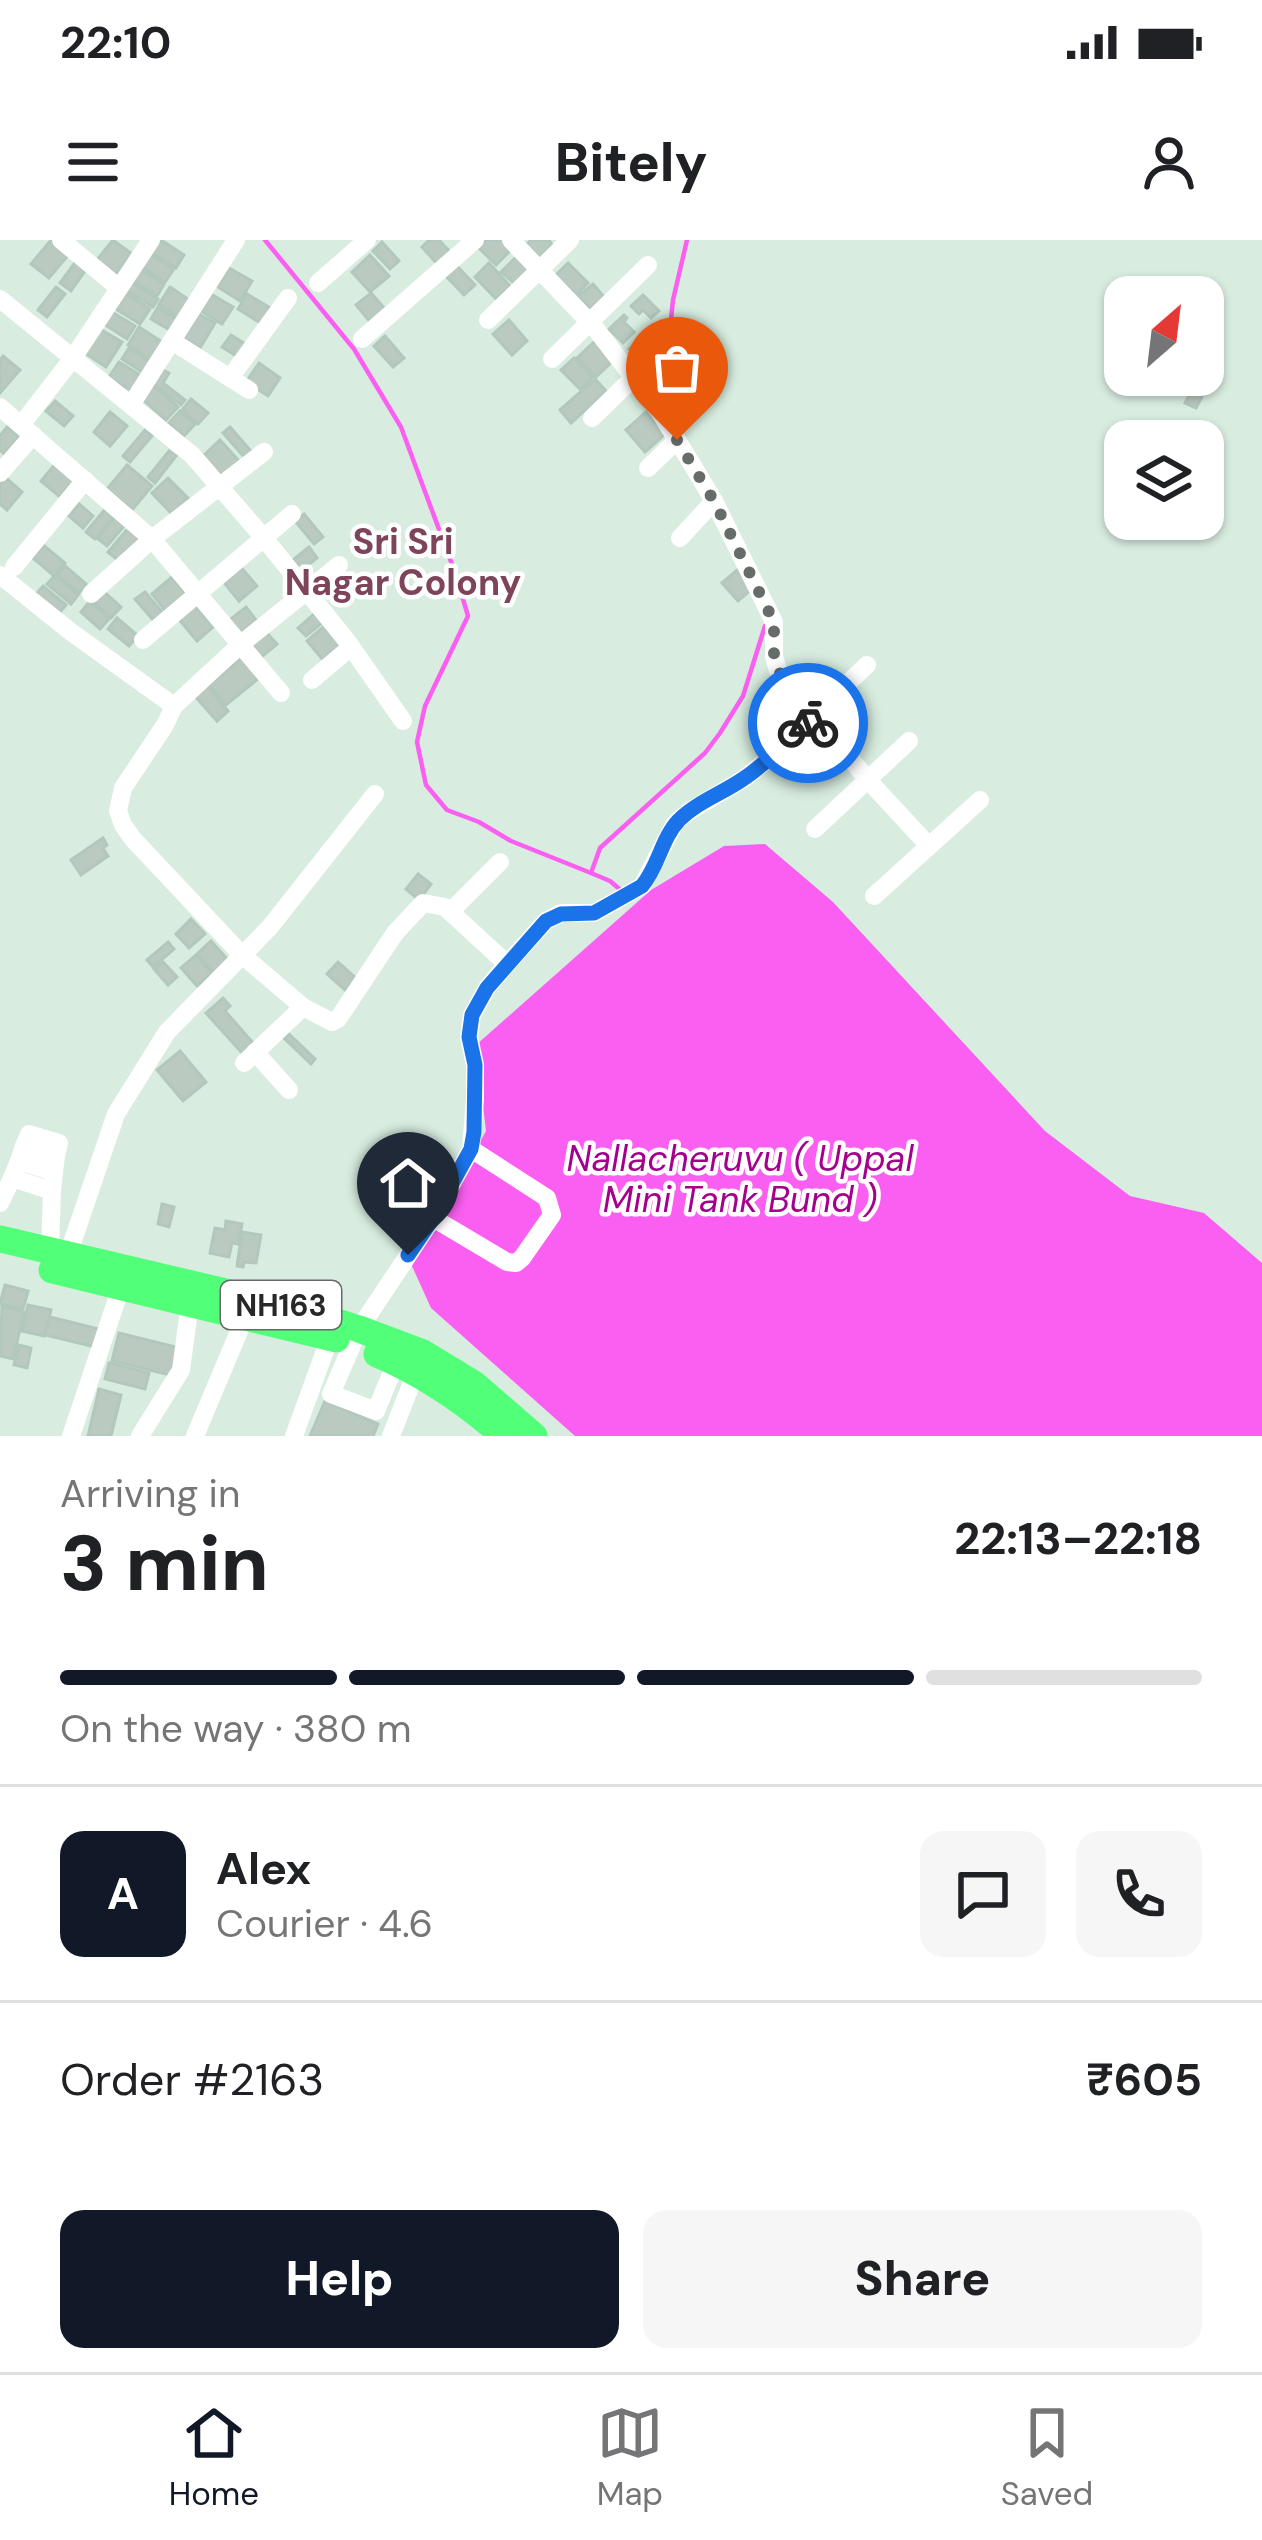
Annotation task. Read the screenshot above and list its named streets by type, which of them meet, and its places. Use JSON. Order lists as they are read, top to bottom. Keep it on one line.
{"streets":{"highway":["NH163"]},"districts":["Sri Sri Nagar Colony"],"water":["Nallacheruvu ( Uppal Mini Tank Bund )"],"north":"top right","page":{"status":"22:10","header":"Bitely","heading":["3 min","Arriving in","22:13–22:18"],"panel":["Alex","Courier · 4.6","Order #2163","₹605"],"bar":"On the way · 380 m","round":"A","buttons":["Help","Share"],"tabs":["Home","Map","Saved"]}}
